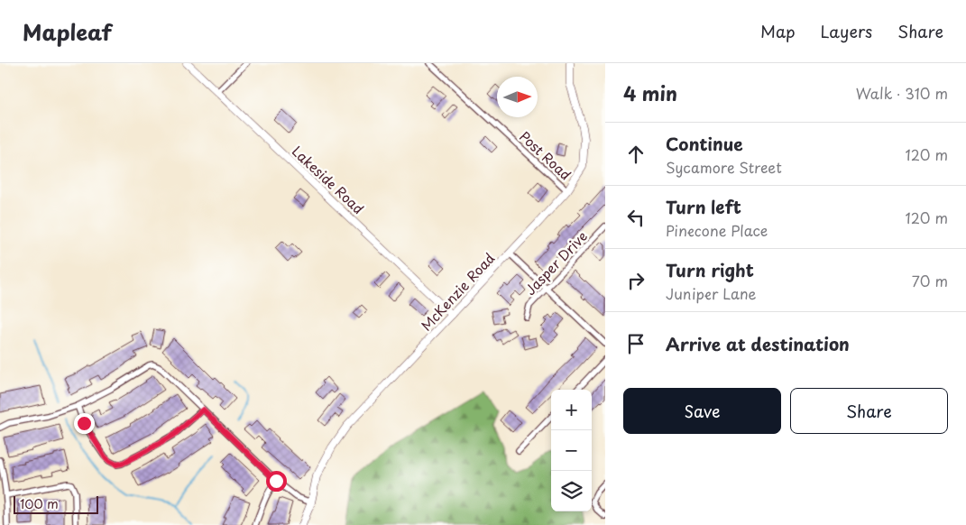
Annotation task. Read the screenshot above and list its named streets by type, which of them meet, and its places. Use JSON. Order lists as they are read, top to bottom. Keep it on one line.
{"streets":{"street":["Post Road","Lakeside Road","Jasper Drive","McKenzie Road"]},"crossings":[["Post Road","McKenzie Road"],["Lakeside Road","McKenzie Road"]],"scale_bar":"100 m","north":"right","page":{"header":"Mapleaf","nav":["Map","Layers","Share"],"heading":["4 min","Walk · 310 m"],"list":[["Continue","Sycamore Street","120 m"],["Turn left","Pinecone Place","120 m"],["Turn right","Juniper Lane","70 m"],"Arrive at destination"],"buttons":["Save","Share"],"map_buttons":["+","−"],"scale":"100 m"}}
